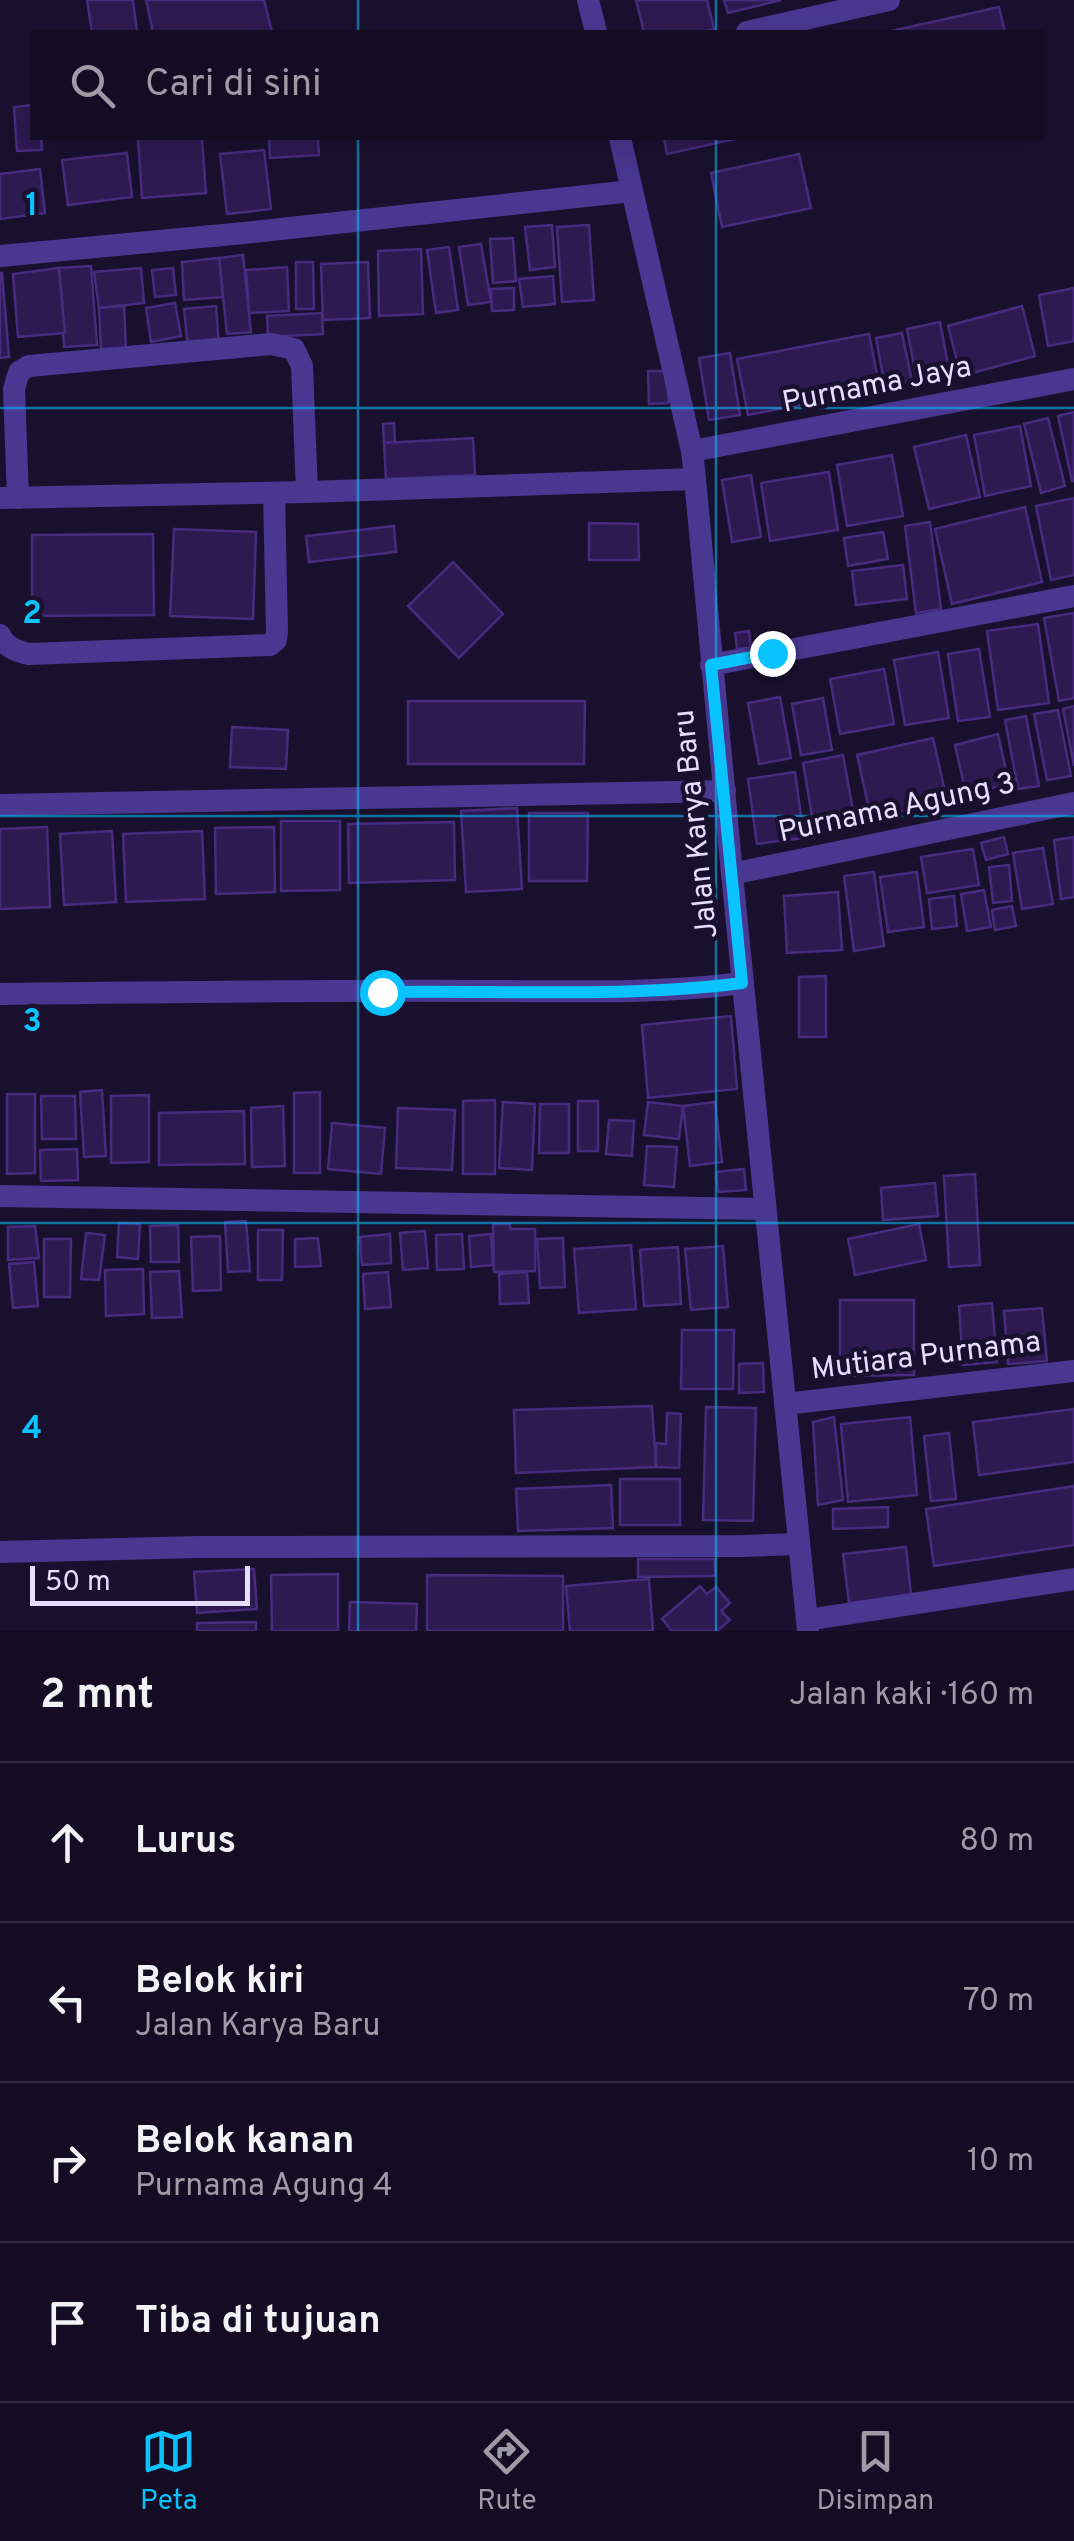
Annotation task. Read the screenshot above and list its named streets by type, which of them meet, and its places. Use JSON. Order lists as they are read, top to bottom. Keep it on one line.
{"streets":{"street":["Purnama Jaya","Purnama Agung 3","Jalan Karya Baru","Mutiara Purnama"]},"crossings":[["Purnama Jaya","Jalan Karya Baru"],["Purnama Agung 3","Jalan Karya Baru"],["Jalan Karya Baru","Mutiara Purnama"]],"scale_bar":"50 m","page":{"search":"Cari di sini","scale":"50 m","heading":["2 mnt","Jalan kaki · 160 m"],"list":[["Lurus","80 m"],["Belok kiri","Jalan Karya Baru","70 m"],["Belok kanan","Purnama Agung 4","10 m"],"Tiba di tujuan"],"nav":["Peta","Rute","Disimpan"]},"grid":{"rows":["1","2","3","4"]}}
